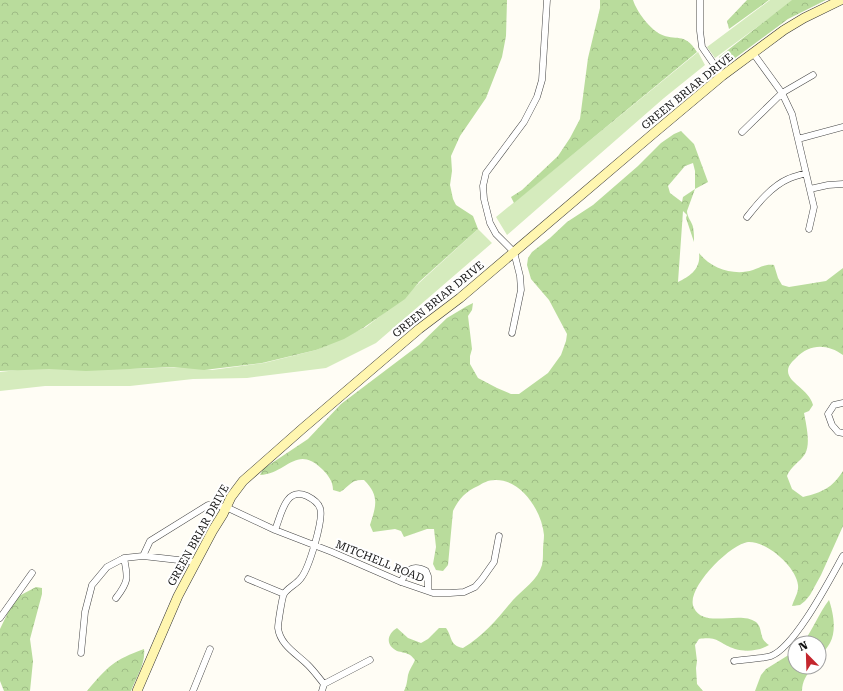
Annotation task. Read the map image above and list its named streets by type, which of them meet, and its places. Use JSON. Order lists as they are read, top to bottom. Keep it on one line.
{"streets":{"street":["GREEN BRIAR DRIVE","MITCHELL ROAD"]},"crossings":[["GREEN BRIAR DRIVE","MITCHELL ROAD"]],"north":"top left"}
